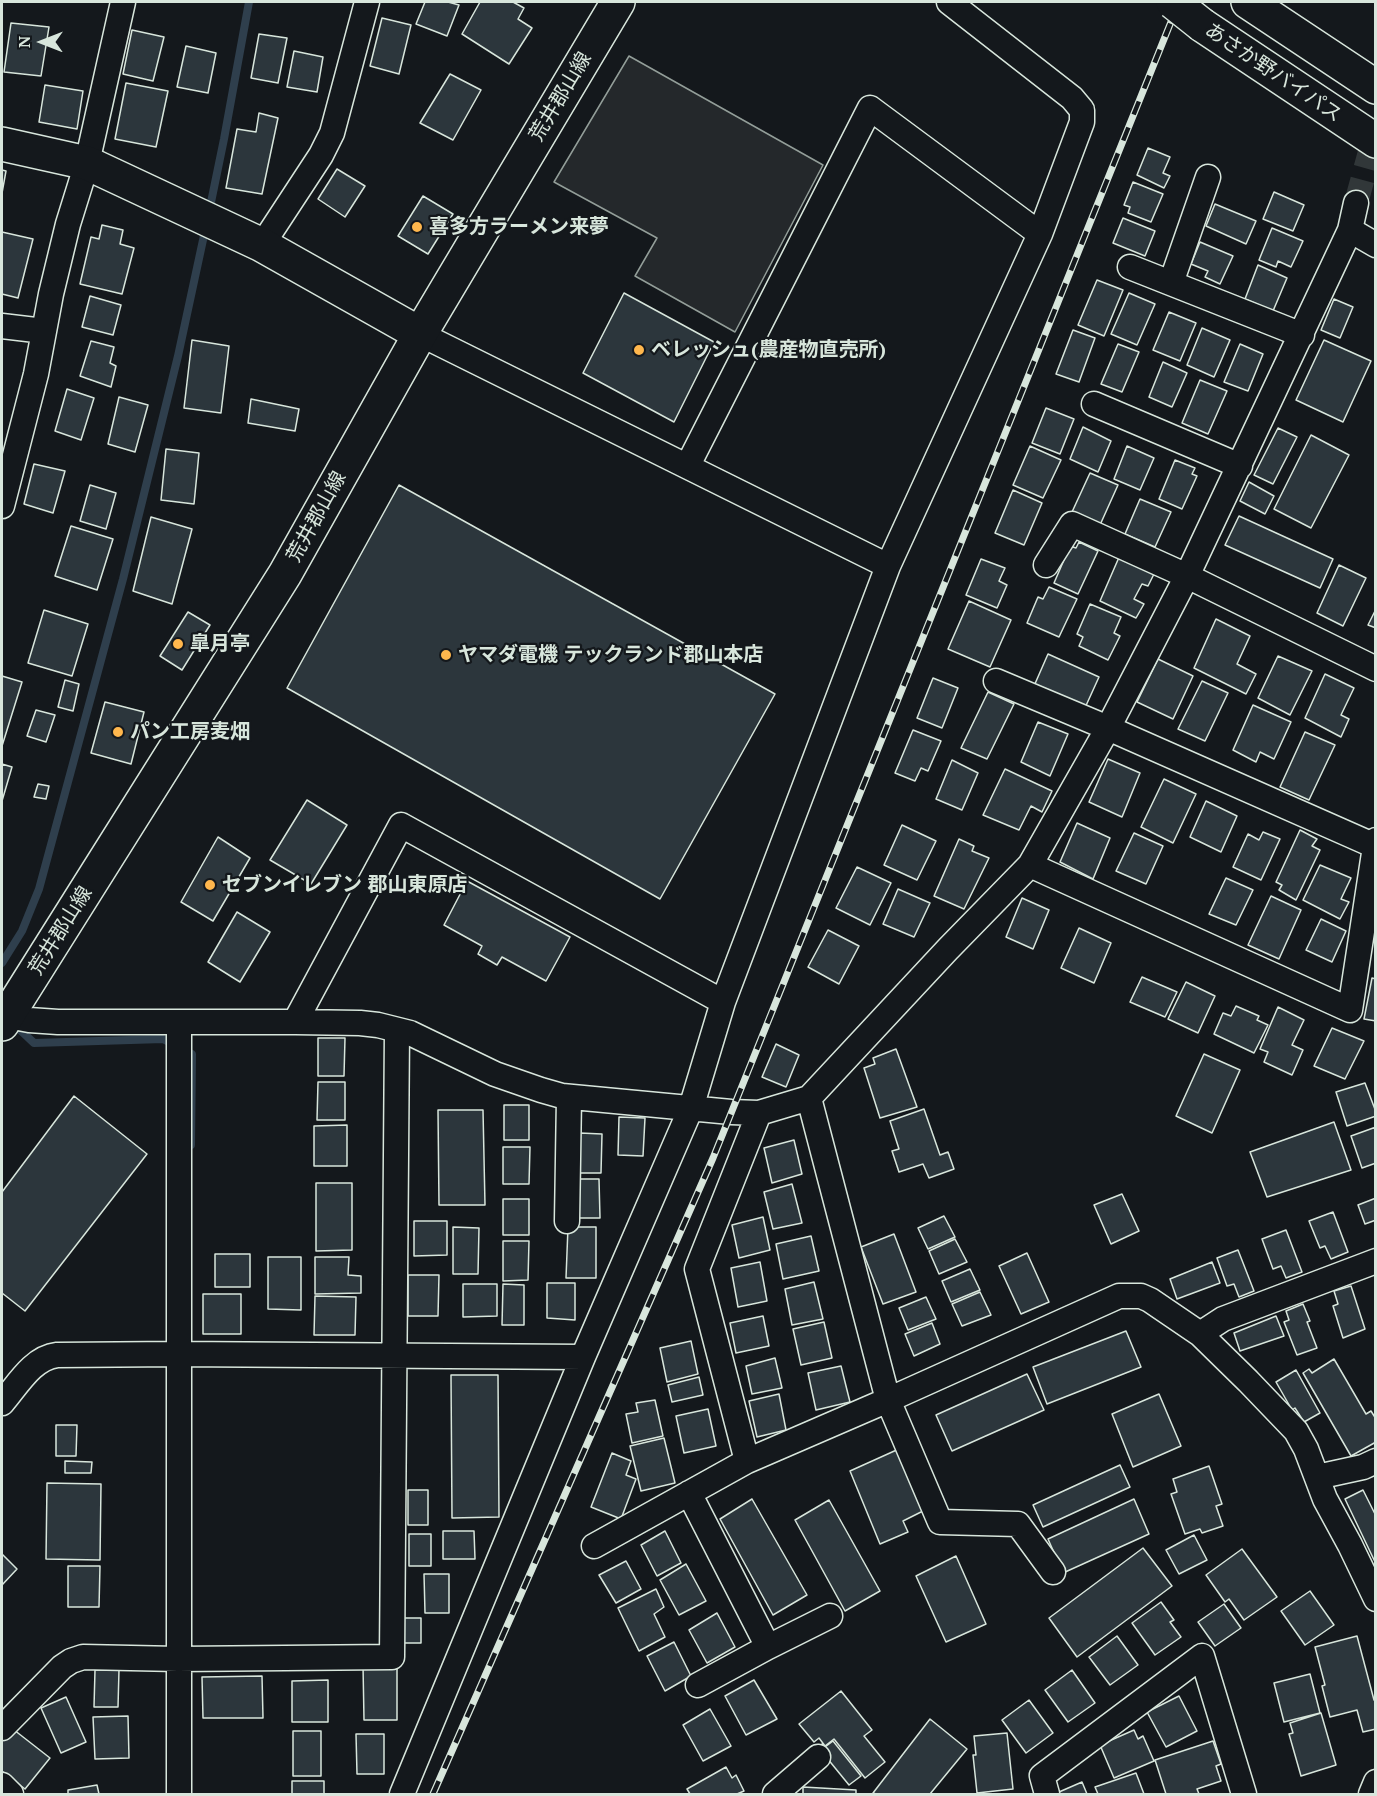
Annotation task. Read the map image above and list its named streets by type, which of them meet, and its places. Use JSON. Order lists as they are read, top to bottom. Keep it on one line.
{"streets":{"main road":["あさか野バイパス","荒井郡山線"]},"places":["喜多方ラーメン来夢","ベレッシュ(農産物直売所)","皐月亭","ヤマダ電機 テックランド郡山本店","パン工房麦畑","セブンイレブン 郡山東原店"],"north":"left"}
